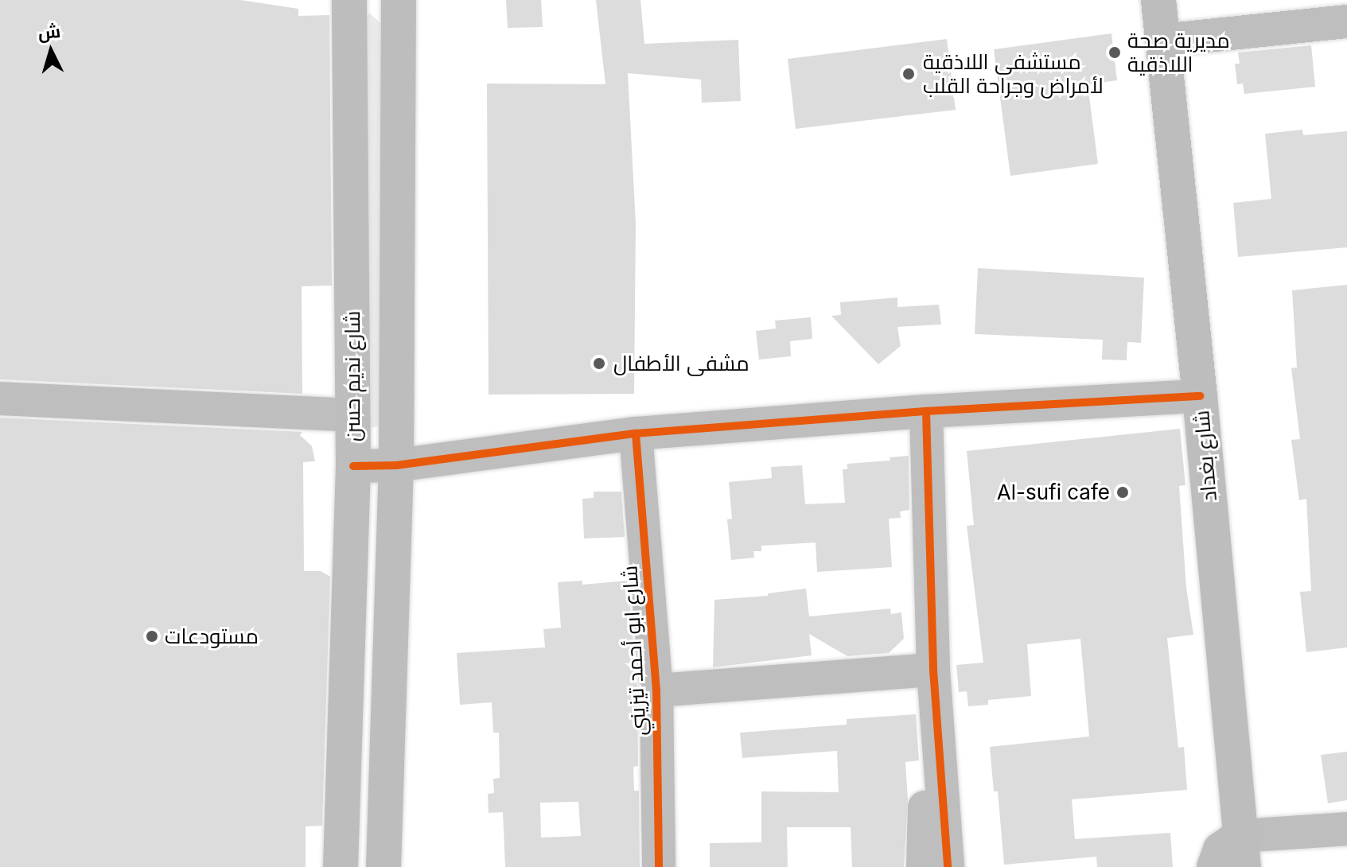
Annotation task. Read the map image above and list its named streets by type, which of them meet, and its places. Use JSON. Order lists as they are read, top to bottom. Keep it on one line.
{"streets":{"main road":["شارع نديم حسن","شارع بغداد"],"street":["شارع ابو أحمد تيزيني"]},"places":["مديرية صحة اللاذقية","مستشفى اللاذقية لأمراض وجراحة القلب","مشفى الأطفال","Al-sufi cafe","مستودعات"],"north":"top"}
